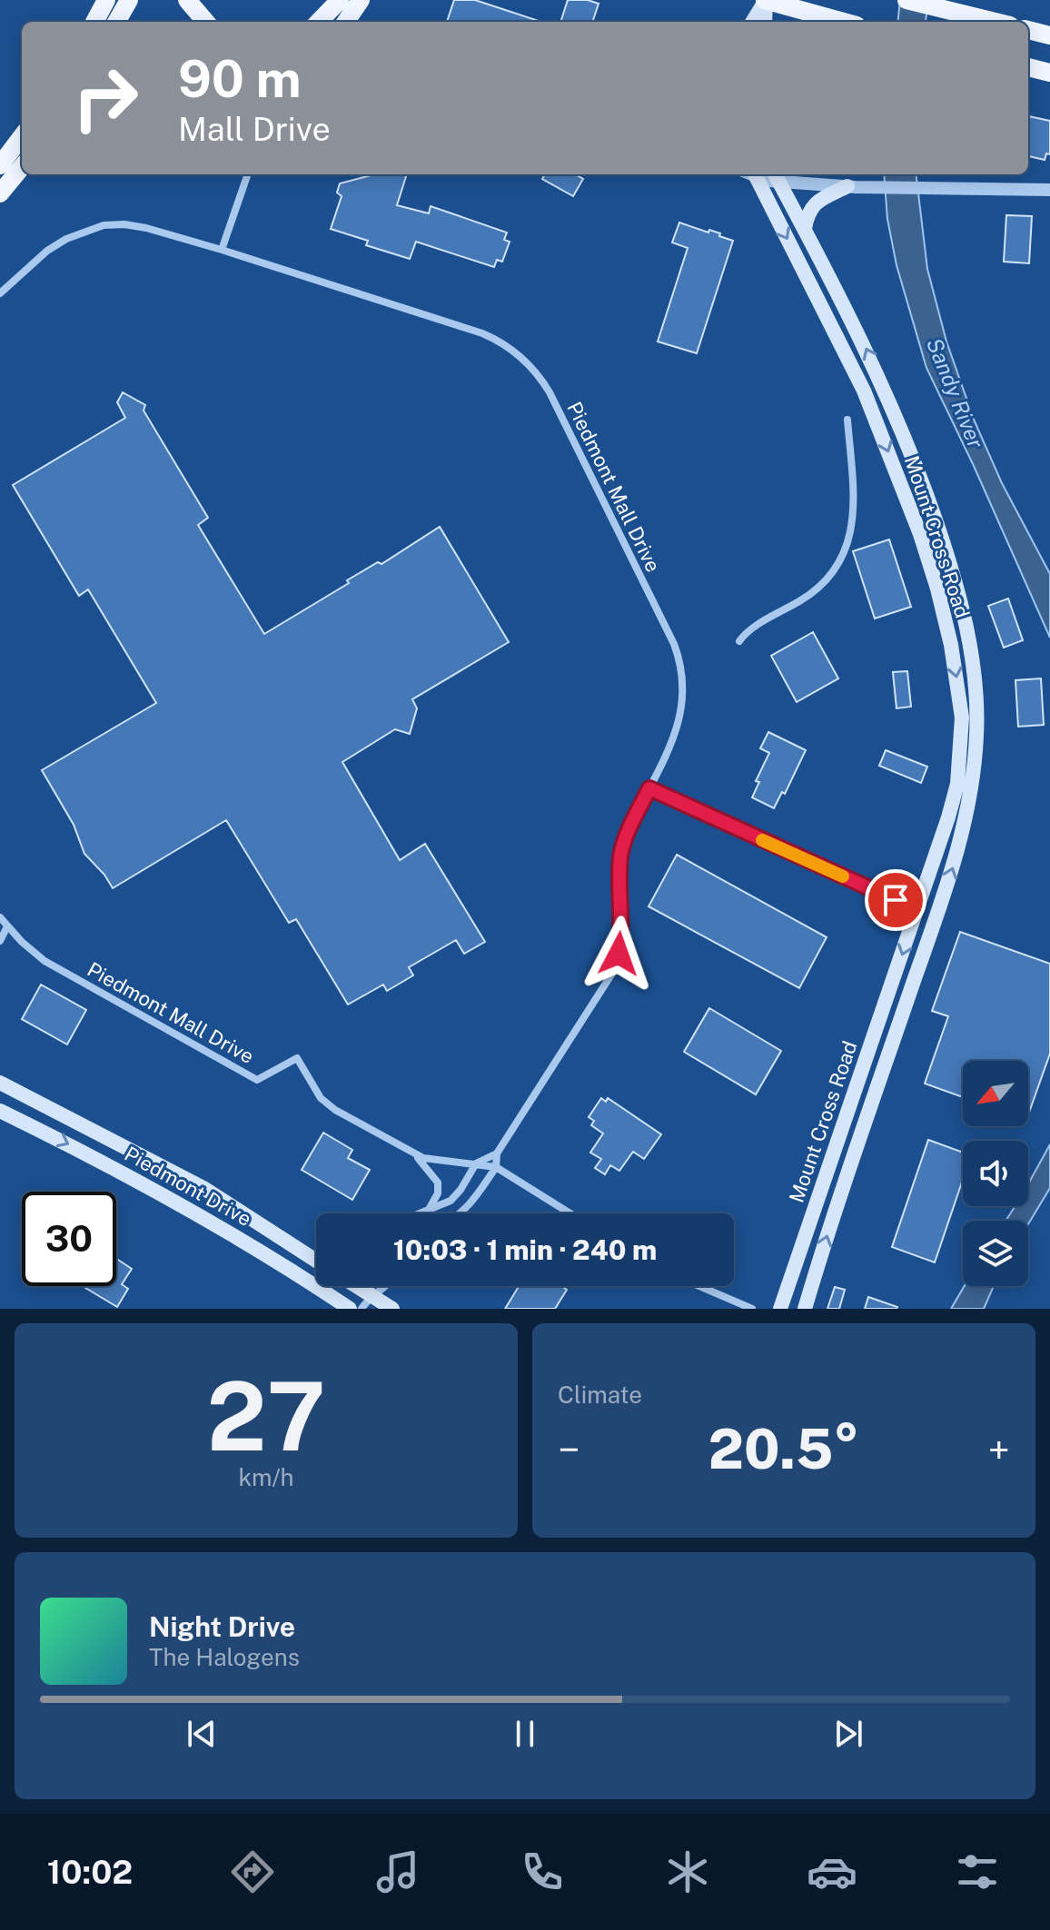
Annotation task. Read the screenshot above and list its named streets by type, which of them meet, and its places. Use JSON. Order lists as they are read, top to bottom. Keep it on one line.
{"streets":{"main road":["Mount Cross Road","Piedmont Drive"],"street":["Piedmont Mall Drive"]},"water":["Sandy River"],"north":"bottom left","page":{"turn":["90 m","Mall Drive"],"limit":"30","trip":"10:03 · 1 min · 240 m","tile":[["27","km/h"],"Climate"],"heat":["−","20.5°","+"],"song":["Night Drive","The Halogens"],"tabs":"10:02"}}
